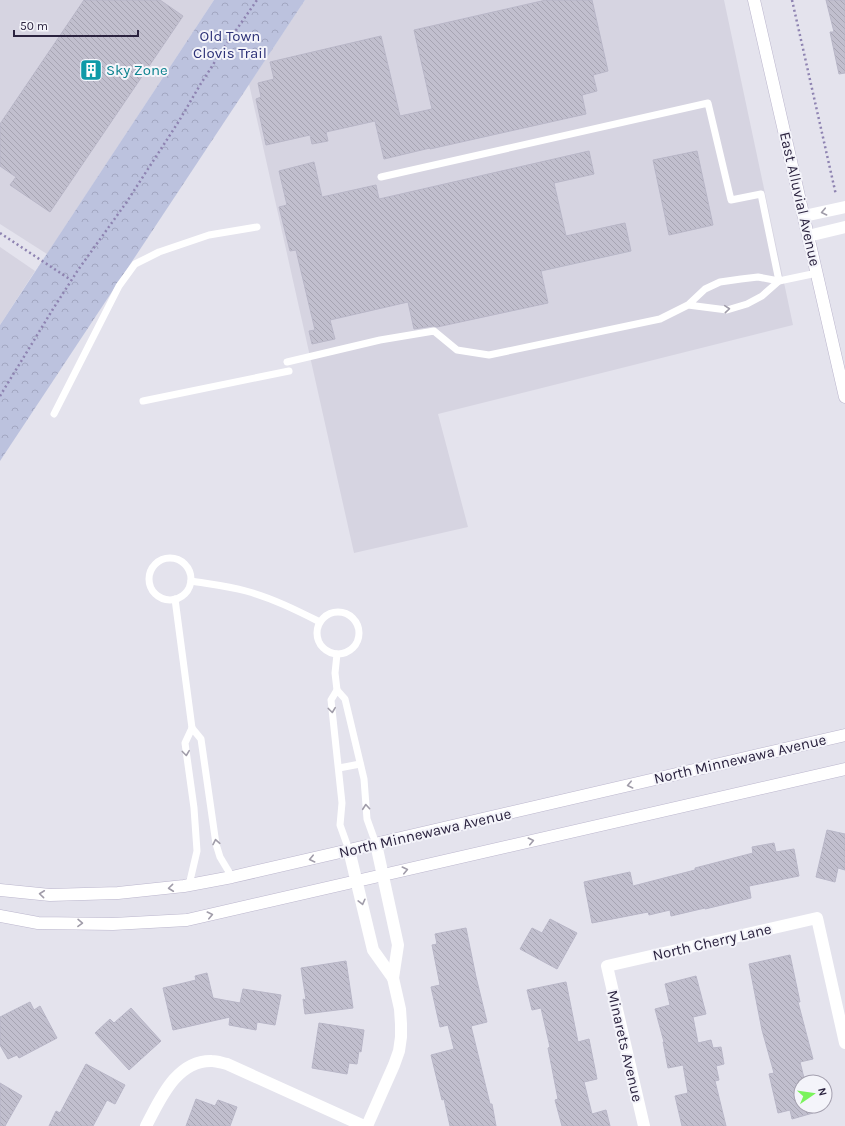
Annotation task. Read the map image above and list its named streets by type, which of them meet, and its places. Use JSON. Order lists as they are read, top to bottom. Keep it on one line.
{"streets":{"main road":["East Alluvial Avenue","North Minnewawa Avenue","North Cherry Lane","Minarets Avenue"]},"crossings":[["North Cherry Lane","Minarets Avenue"]],"parks":["Old Town Clovis Trail"],"places":{"building":["Sky Zone"]},"scale_bar":"50 m","north":"right"}
